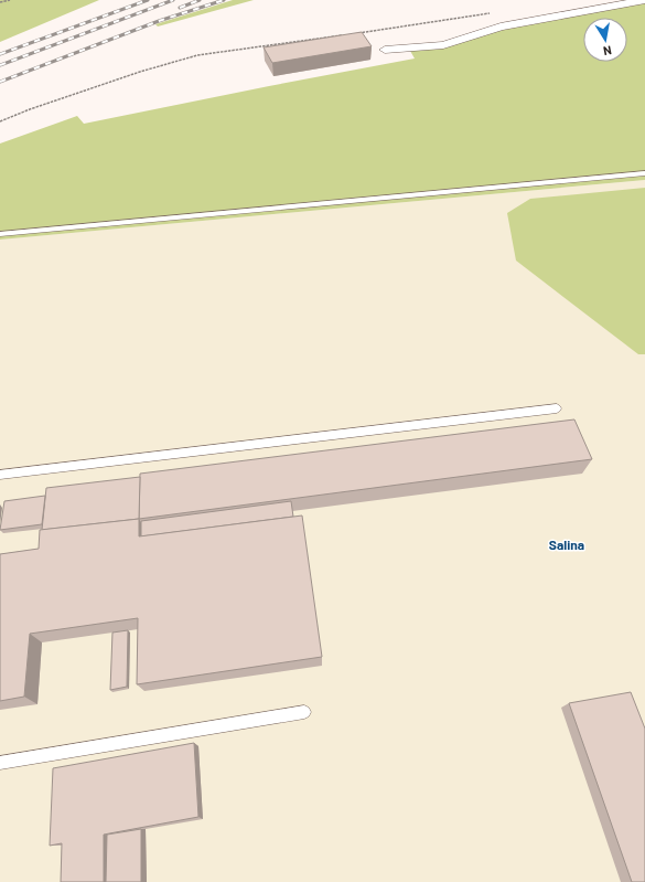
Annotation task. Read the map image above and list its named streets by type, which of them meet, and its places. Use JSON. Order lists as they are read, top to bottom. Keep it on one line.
{"districts":["Salina"],"north":"bottom"}
